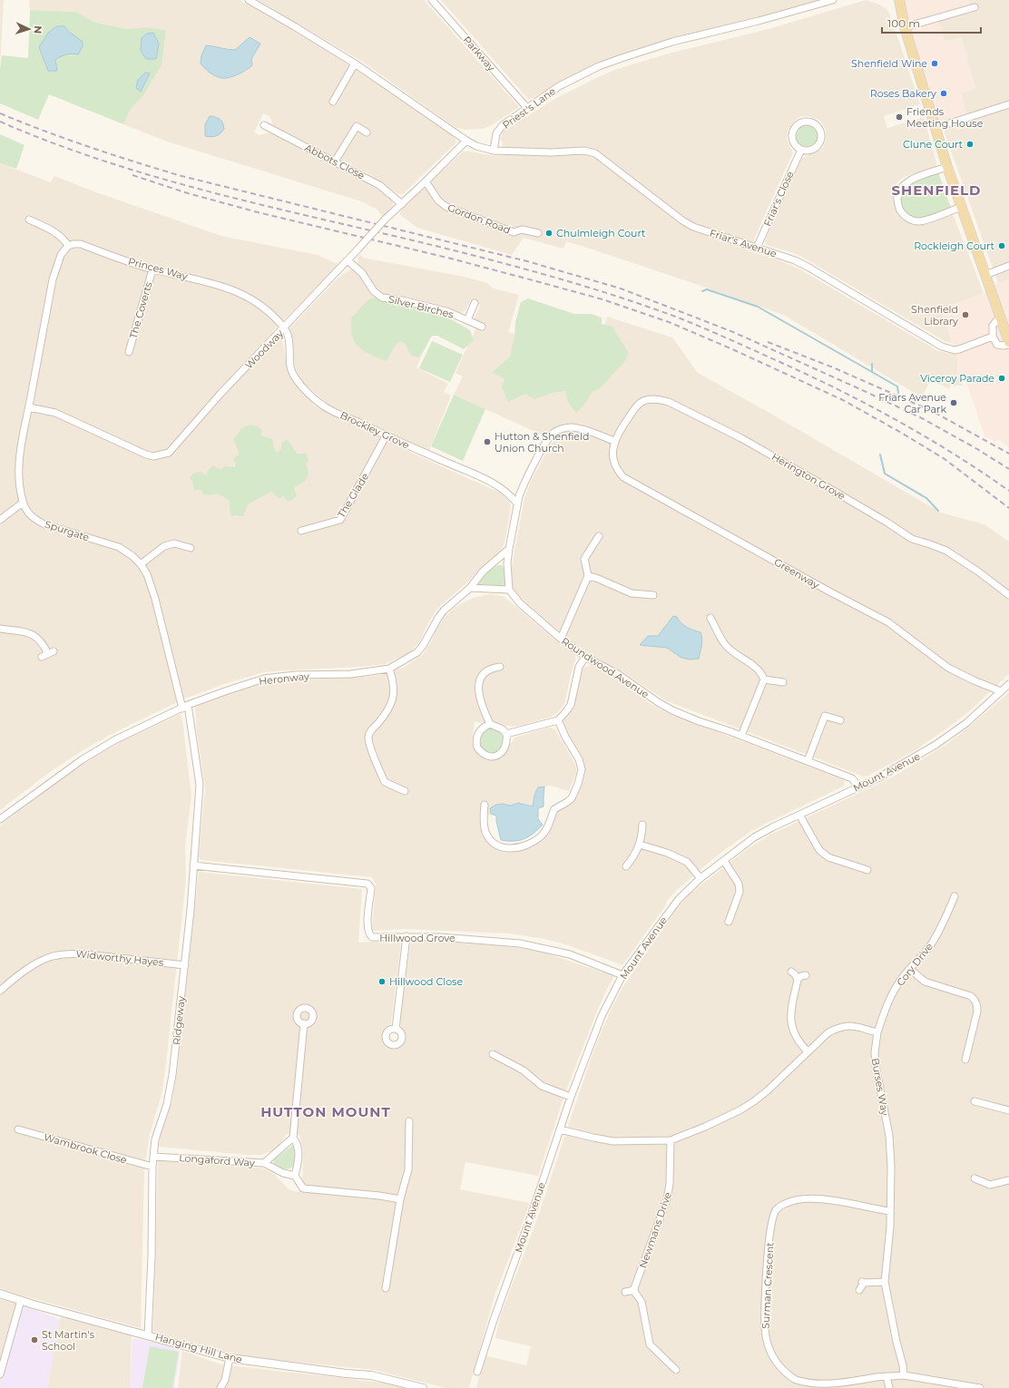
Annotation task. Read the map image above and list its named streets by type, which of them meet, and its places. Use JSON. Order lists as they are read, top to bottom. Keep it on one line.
{"streets":{"street":["Parkway","Priest's Lane","Abbots Close","Friar's Close","Gordon Road","Friar's Avenue","Princes Way","Silver Birches","The Coverts","Woodway","Brockley Grove","Herington Grove","The Glade","Spurgate","Greenway","Roundwood Avenue","Heronway","Mount Avenue","Hillwood Grove","Widworthy Hayes","Cory Drive","Ridgeway","Burses Way","Wambrook Close","Longaford Way","Newmans Drive","Surman Crescent","Hanging Hill Lane"]},"crossings":[["Parkway","Priest's Lane"],["Priest's Lane","Friar's Avenue"],["Abbots Close","Woodway"],["Friar's Close","Friar's Avenue"],["Gordon Road","Woodway"],["Princes Way","The Coverts"],["Princes Way","Woodway"],["Princes Way","Brockley Grove"],["Princes Way","Spurgate"],["Silver Birches","Woodway"],["Woodway","Brockley Grove"],["Woodway","Spurgate"],["Brockley Grove","The Glade"],["Herington Grove","Greenway"],["Spurgate","Heronway"],["Spurgate","Ridgeway"],["Greenway","Mount Avenue"],["Roundwood Avenue","Mount Avenue"],["Heronway","Ridgeway"],["Mount Avenue","Hillwood Grove"],["Hillwood Grove","Ridgeway"],["Widworthy Hayes","Ridgeway"],["Cory Drive","Burses Way"],["Ridgeway","Wambrook Close"],["Ridgeway","Longaford Way"],["Ridgeway","Hanging Hill Lane"],["Burses Way","Surman Crescent"]],"districts":["SHENFIELD","HUTTON MOUNT"],"places":["Shenfield Wine","Roses Bakery","Friends Meeting House","Clune Court","Chulmleigh Court","Rockleigh Court","Shenfield Library","Viceroy Parade","Friars Avenue Car Park","Hutton & Shenfield Union Church","Hillwood Close","St Martin's School"],"scale_bar":"100 m","north":"right"}
